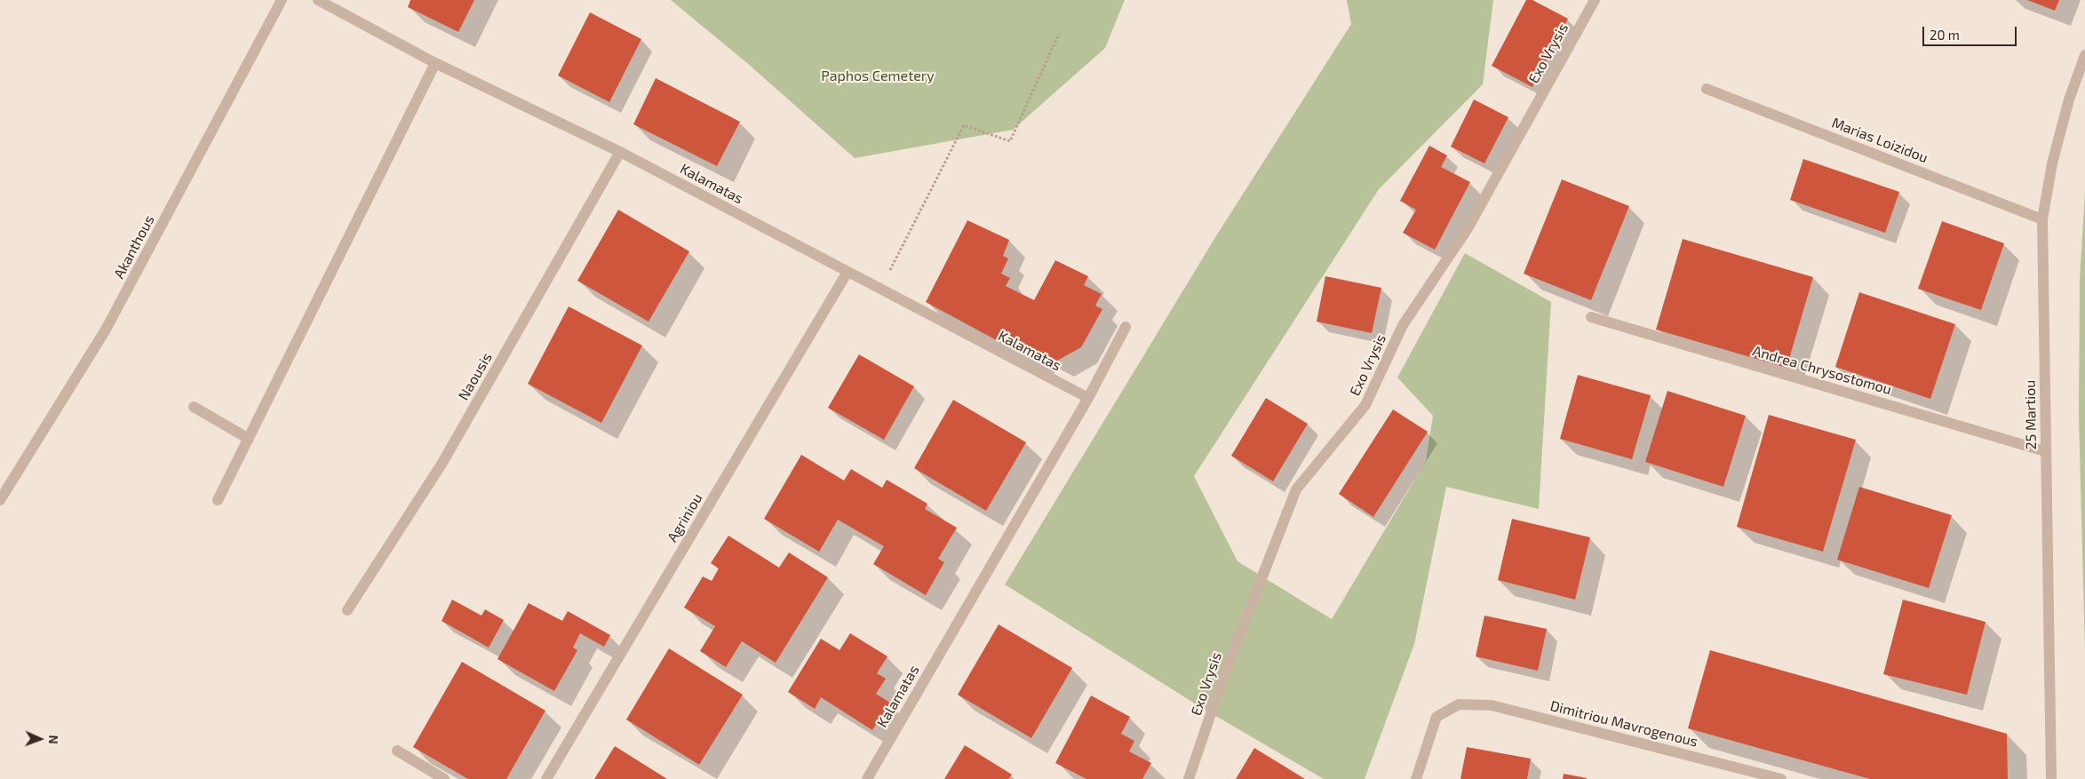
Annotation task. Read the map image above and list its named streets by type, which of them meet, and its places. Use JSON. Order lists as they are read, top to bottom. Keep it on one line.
{"streets":{"street":["Exo Vrysis","Marias Loizidou","Kalamatas","Akanthous","Andrea Chrysostomou","Naousis","25 Martiou","Agriniou","Dimitriou Mavrogenous"]},"crossings":[["Marias Loizidou","25 Martiou"],["Kalamatas","Naousis"],["Kalamatas","Agriniou"],["Andrea Chrysostomou","25 Martiou"]],"parks":["Paphos Cemetery"],"scale_bar":"20 m","north":"right"}
